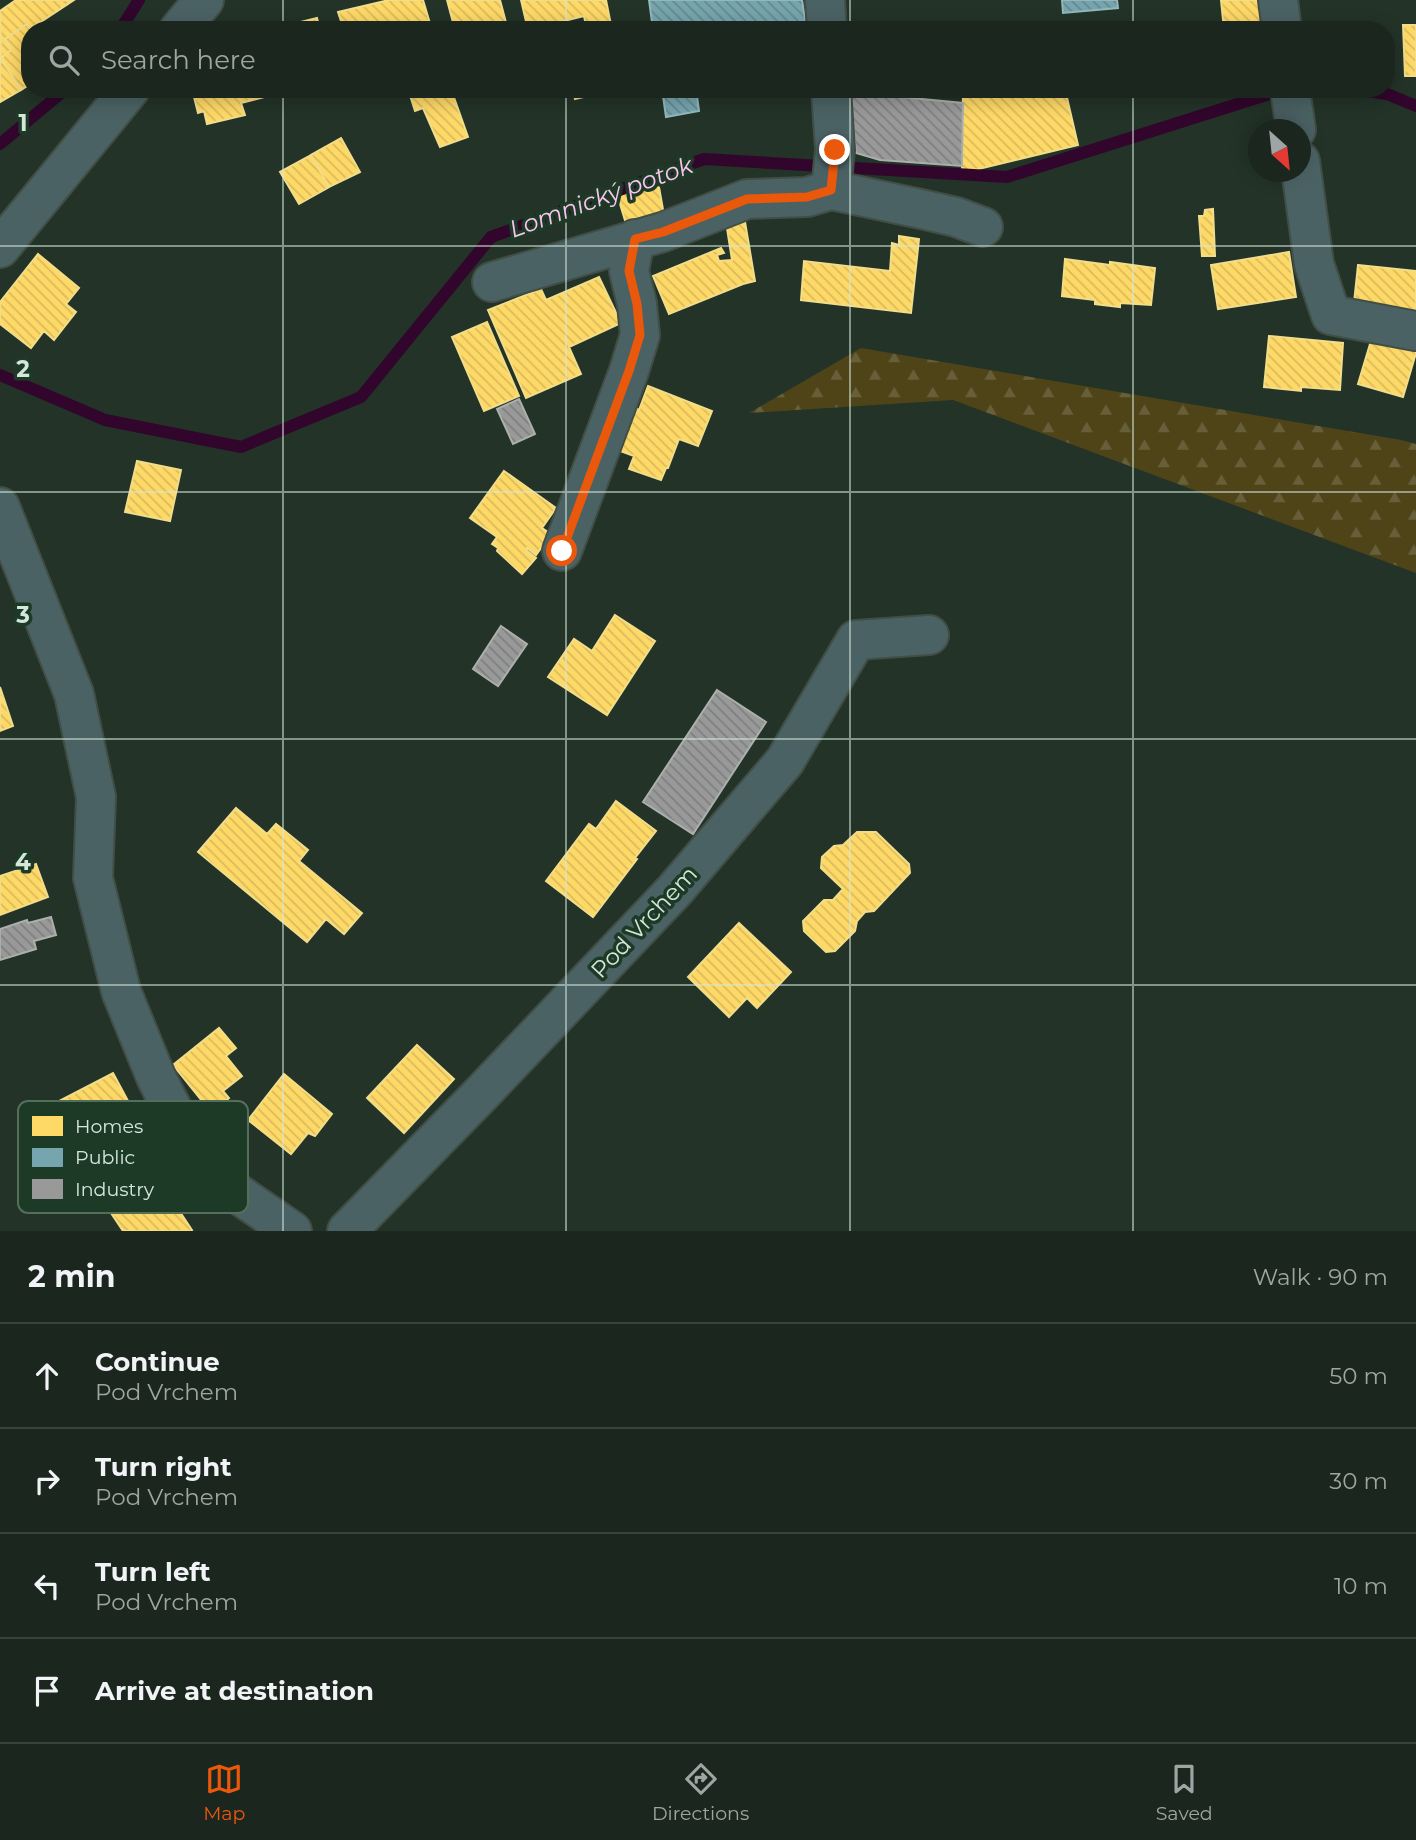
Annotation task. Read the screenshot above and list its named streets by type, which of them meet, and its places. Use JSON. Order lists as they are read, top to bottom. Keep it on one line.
{"streets":{"street":["Pod Vrchem"]},"water":["Lomnický potok"],"legend":["Homes","Public","Industry"],"north":"bottom right","page":{"search":"Search here","heading":["2 min","Walk · 90 m"],"list":[["Continue","Pod Vrchem","50 m"],["Turn right","Pod Vrchem","30 m"],["Turn left","Pod Vrchem","10 m"],"Arrive at destination"],"nav":["Map","Directions","Saved"]},"grid":{"rows":["1","2","3","4"]}}
